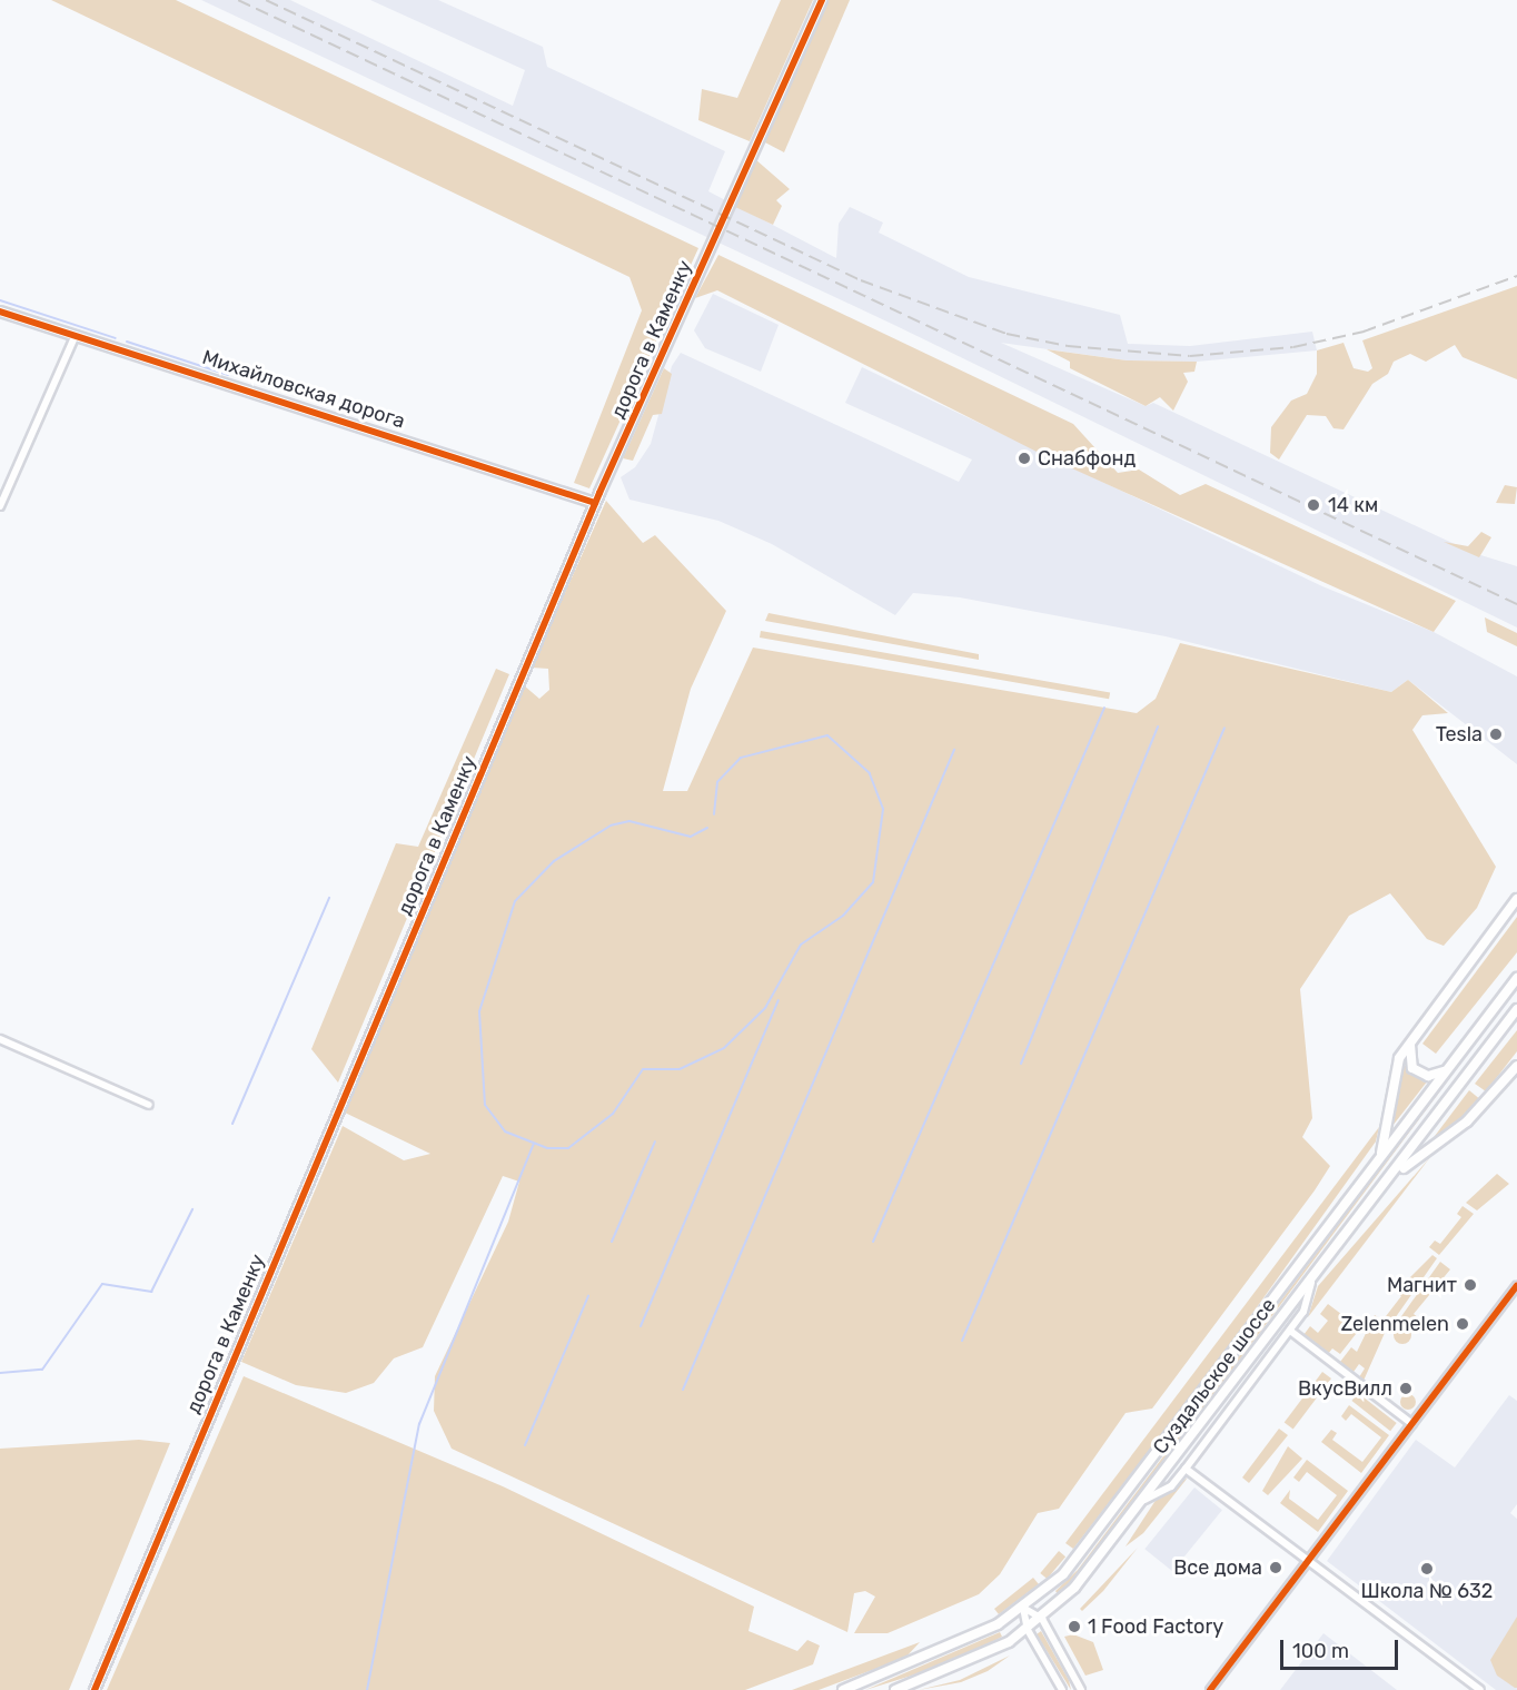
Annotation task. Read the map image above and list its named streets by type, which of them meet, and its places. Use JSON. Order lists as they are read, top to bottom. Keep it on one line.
{"streets":{"main road":["дорога в Каменку","Михайловская дорога","Суздальское шоссе"]},"crossings":[["дорога в Каменку","Михайловская дорога"]],"places":["Снабфонд","14 км","Tesla","Магнит","Zelenmelen","ВкусВилл","Все дома","Школа № 632","1 Food Factory"],"scale_bar":"100 m"}
